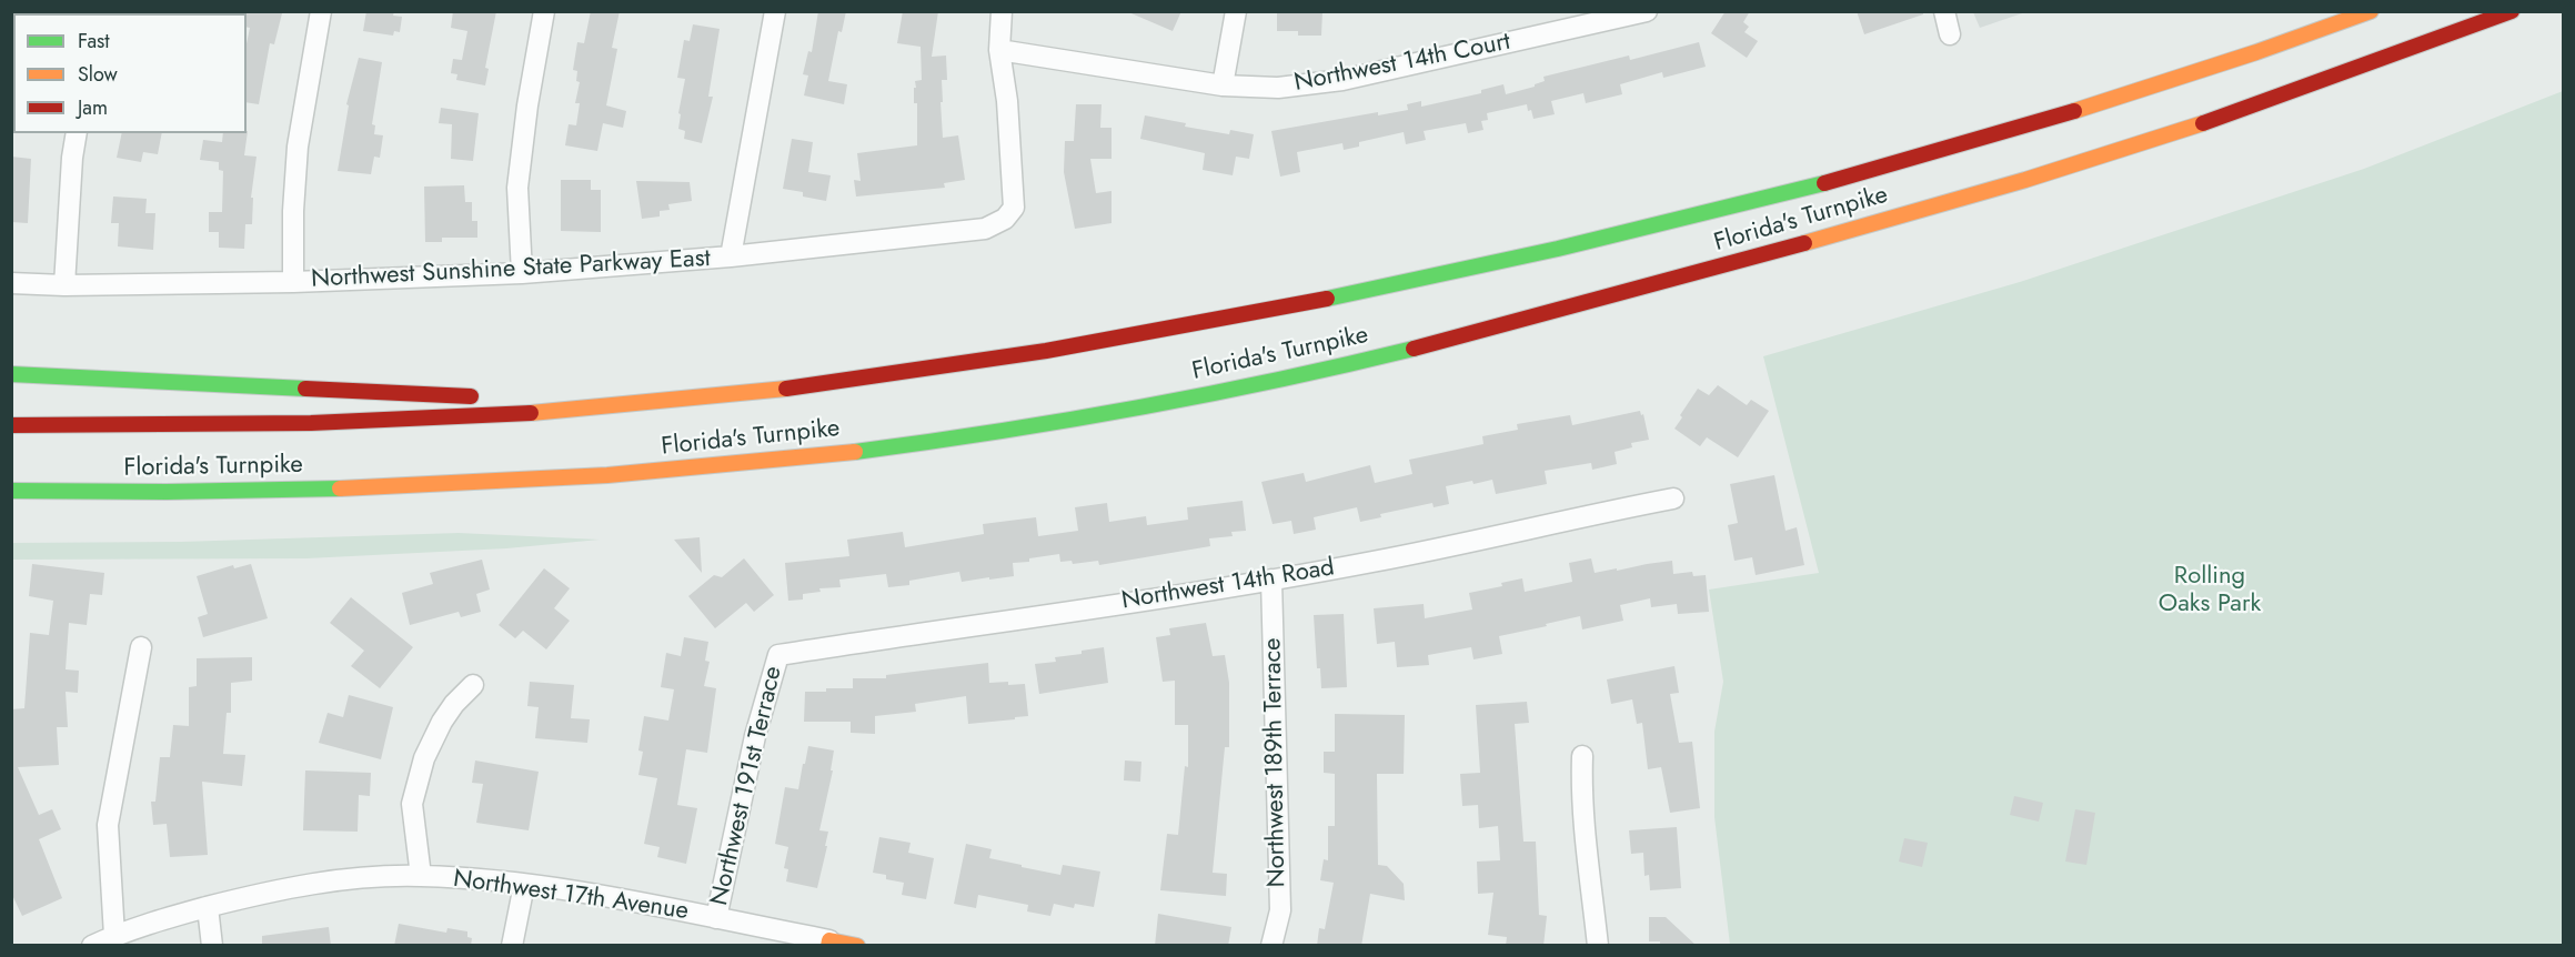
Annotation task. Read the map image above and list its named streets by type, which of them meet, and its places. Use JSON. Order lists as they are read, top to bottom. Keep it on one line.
{"streets":{"main road":["Florida's Turnpike","Northwest 17th Avenue"],"street":["Northwest 14th Court","Northwest Sunshine State Parkway East","Northwest 14th Road","Northwest 189th Terrace","Northwest 191st Terrace"]},"crossings":[["Northwest 14th Court","Northwest Sunshine State Parkway East"],["Northwest 14th Road","Northwest 189th Terrace"],["Northwest 14th Road","Northwest 191st Terrace"],["Northwest 191st Terrace","Northwest 17th Avenue"]],"parks":["Rolling Oaks Park"],"legend":["Fast","Slow","Jam"]}
